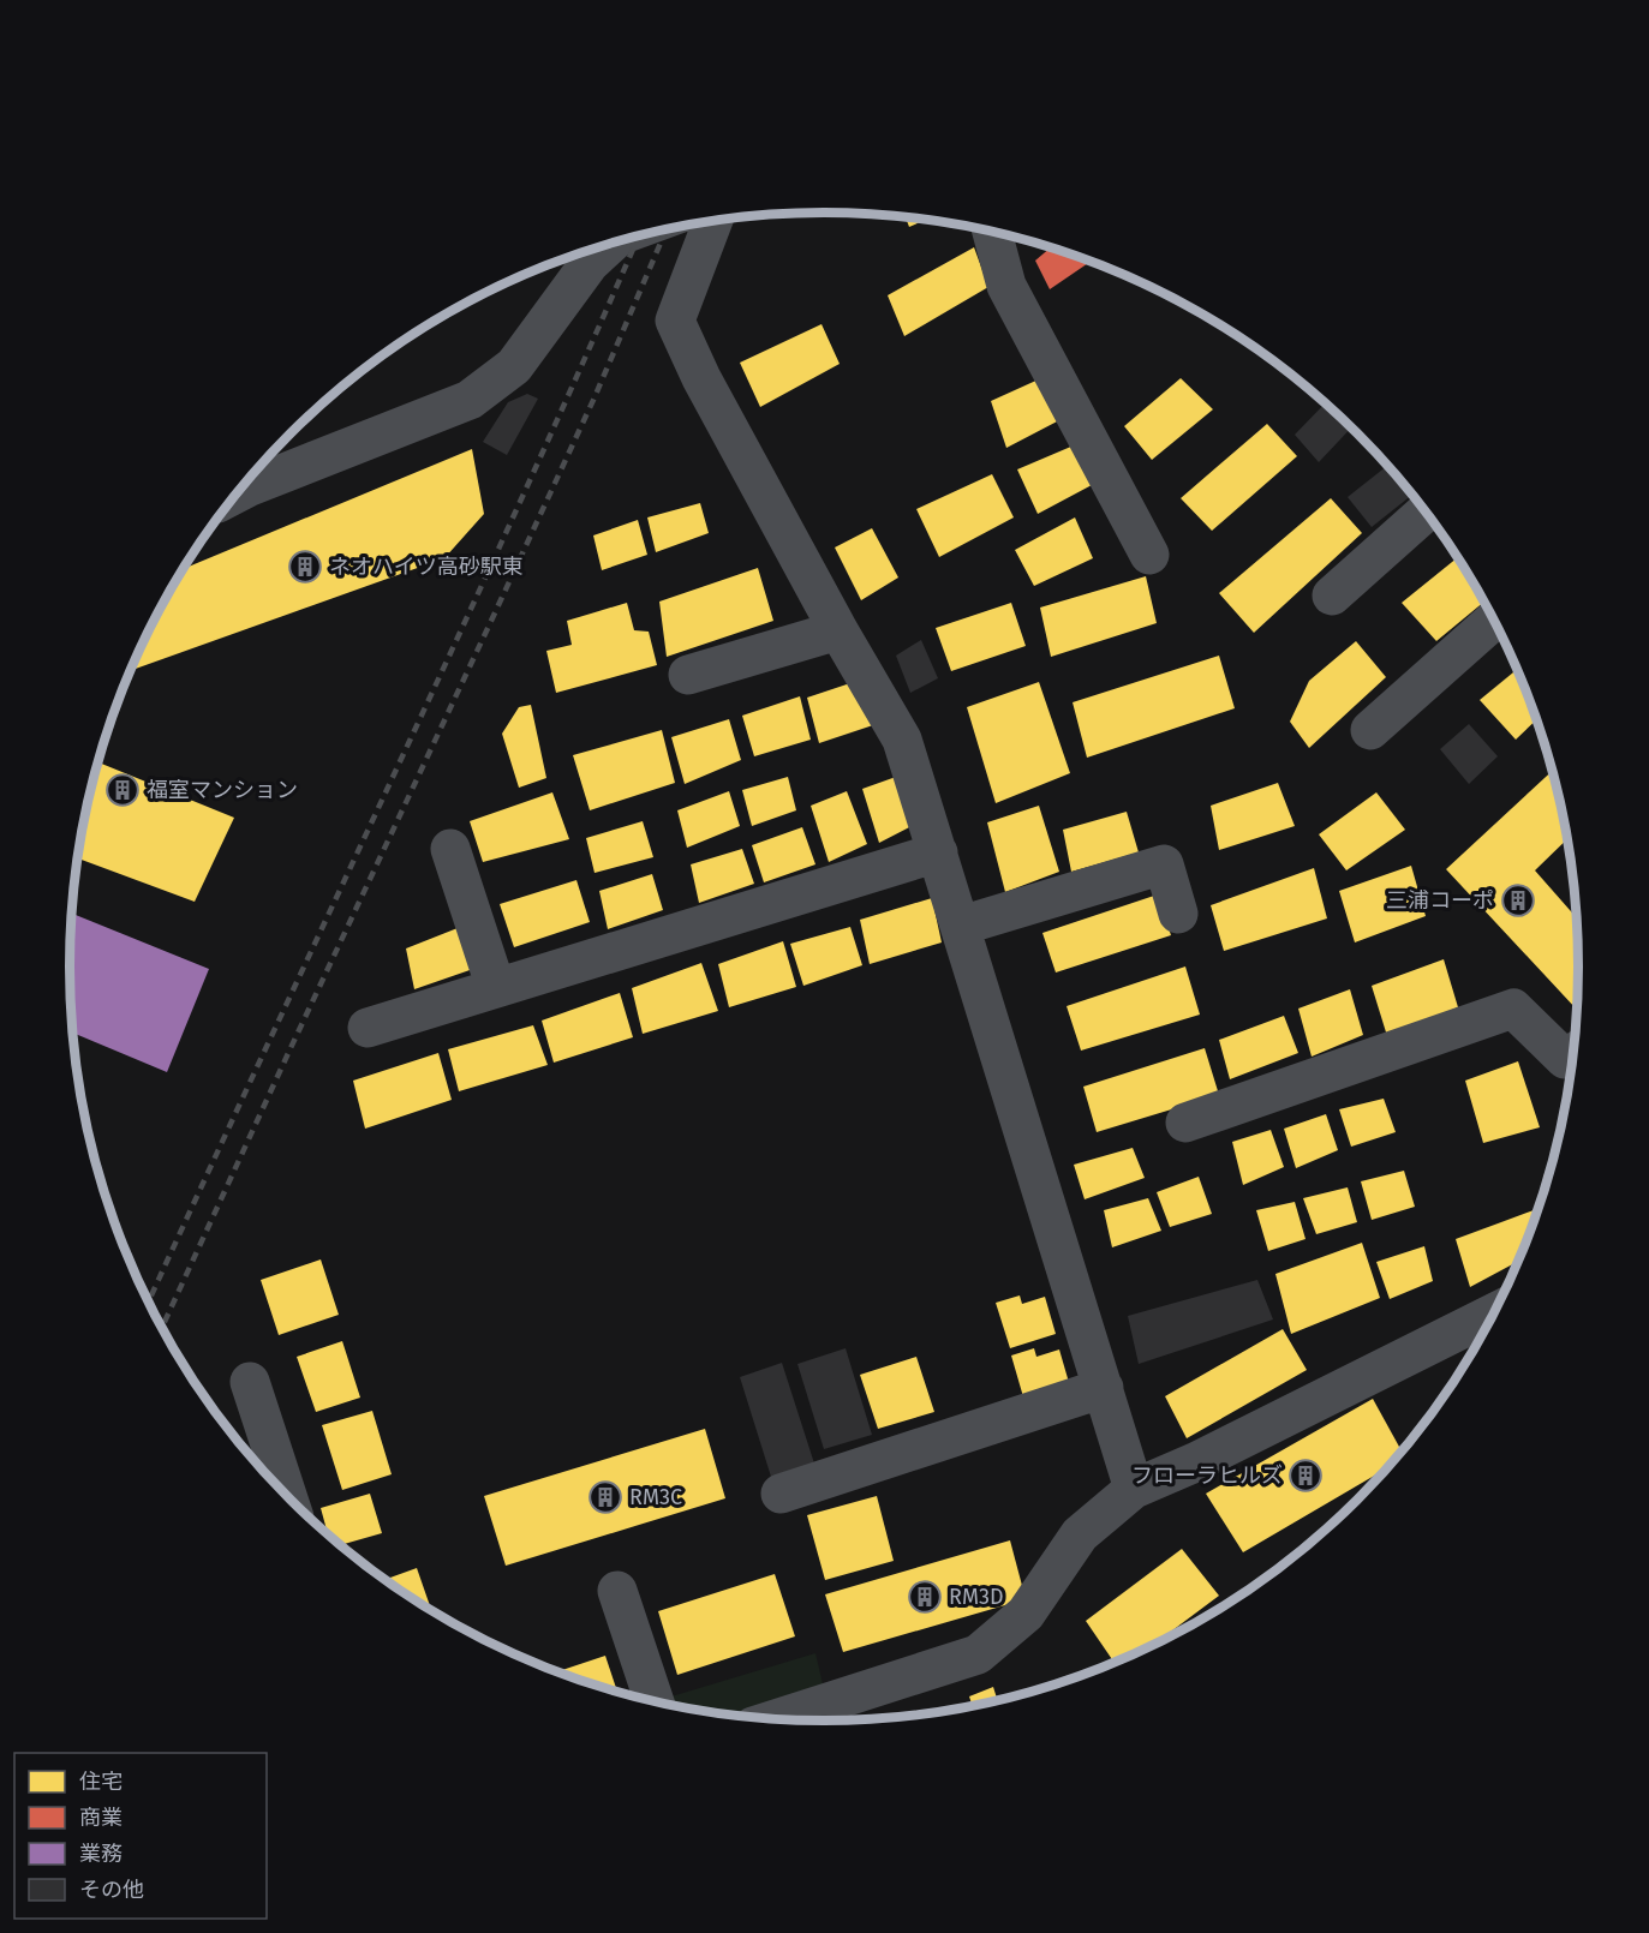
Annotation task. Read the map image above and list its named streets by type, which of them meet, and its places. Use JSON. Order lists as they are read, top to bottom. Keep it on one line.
{"places":{"building":["ネオハイツ高砂駅東","福室マンション","三浦コーポ","フローラヒルズ","RM3C","RM3D"]},"legend":["住宅","商業","業務","その他"]}
